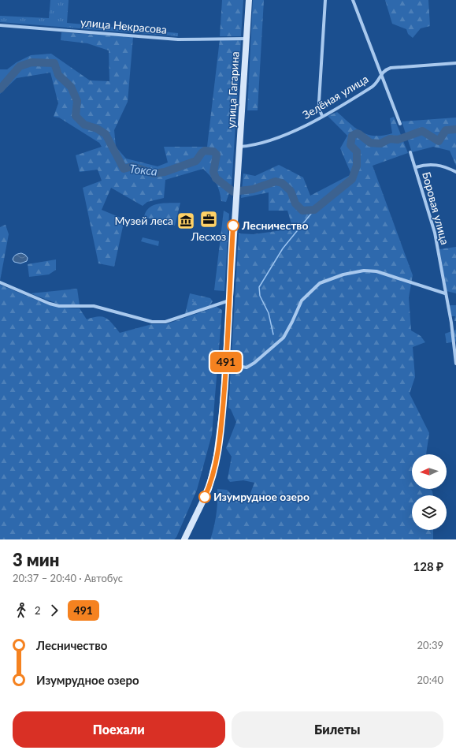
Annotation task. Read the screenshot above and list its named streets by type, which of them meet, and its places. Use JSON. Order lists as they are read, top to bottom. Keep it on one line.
{"streets":{"main road":["улица Гагарина"],"street":["улица Некрасова","Зелёная улица","Боровая улица"]},"crossings":[["улица Некрасова","улица Гагарина"],["улица Гагарина","Зелёная улица"]],"water":["Токса"],"places":{"office":["Лесхоз"],"museum":["Музей леса"],"other":["Лесничество","Изумрудное озеро"]},"lines":["bus line 491"],"north":"left","page":{"on_map":"491","heading":["3 мин","20:37 – 20:40 · Автобус","128 ₽"],"legs":["2","491"],"list":[{"name":"Лесничество","value":"20:39"},{"name":"Изумрудное озеро","value":"20:40"}],"buttons":["Поехали","Билеты"]}}
